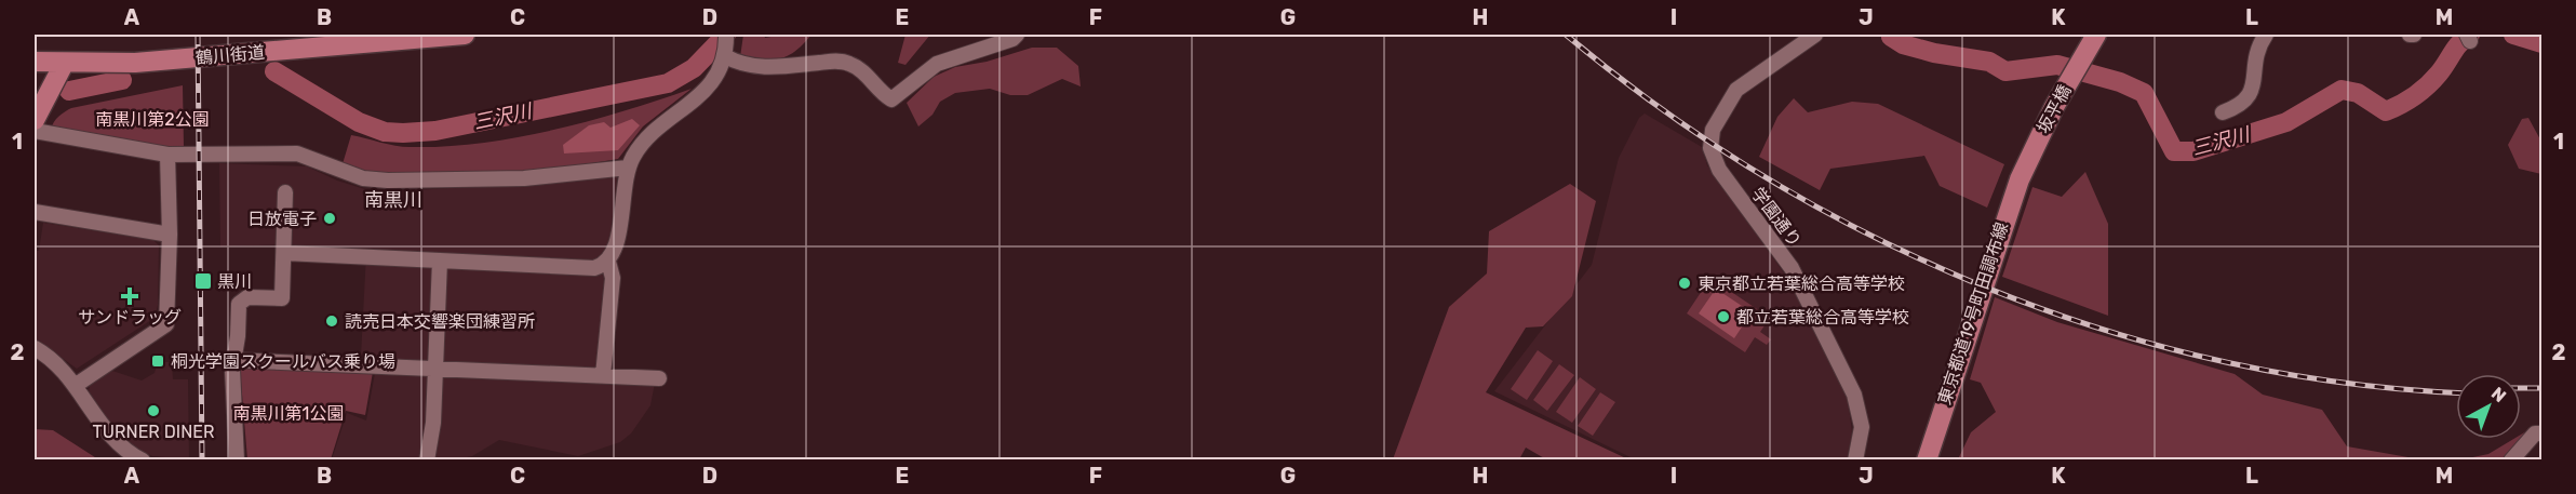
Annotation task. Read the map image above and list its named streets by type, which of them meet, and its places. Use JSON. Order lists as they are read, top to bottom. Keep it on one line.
{"streets":{"main road":["鶴川街道","坂平橋","東京都道19号町田調布線"],"street":["学園通り"]},"crossings":[["坂平橋","東京都道19号町田調布線"]],"districts":["南黒川"],"water":["三沢川"],"parks":["南黒川第2公園","南黒川第1公園"],"places":{"other":["日放電子","東京都立若葉総合高等学校","都立若葉総合高等学校","読売日本交響楽団練習所","TURNER DINER"],"transit":["黒川","桐光学園スクールバス乗り場"],"health":["サンドラッグ"]},"north":"top right","grid":{"columns":["A","B","C","D","E","F","G","H","I","J","K","L","M"],"rows":["1","2"]}}
